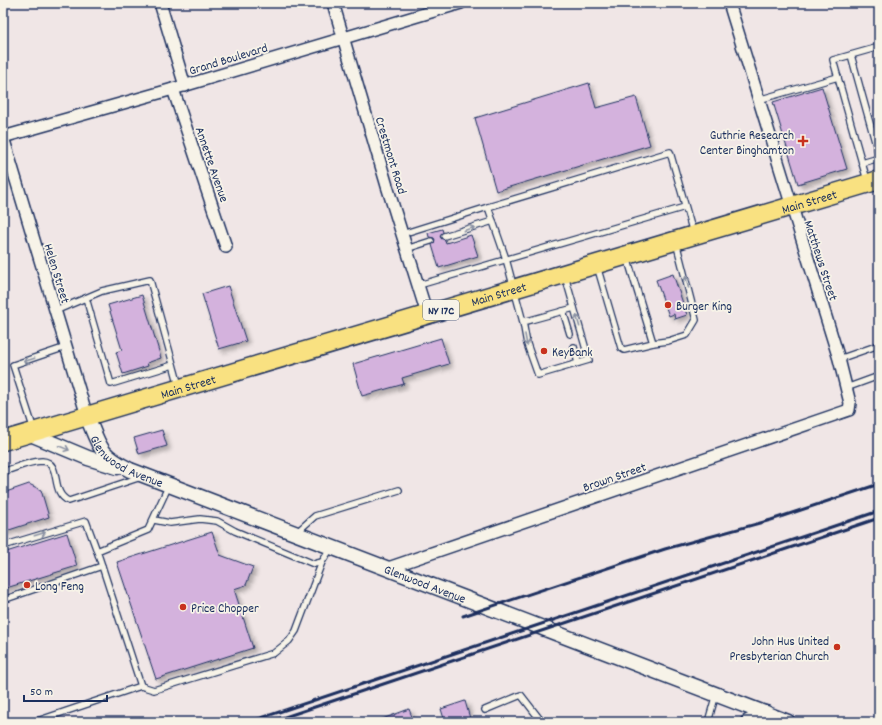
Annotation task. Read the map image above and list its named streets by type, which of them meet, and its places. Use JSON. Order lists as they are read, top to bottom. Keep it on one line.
{"streets":{"main road":["Main Street","NY 17C"],"street":["Grand Boulevard","Crestmont Road","Annette Avenue","Matthews Street","Helen Street","Glenwood Avenue","Brown Street"]},"crossings":[["Grand Boulevard","Crestmont Road"],["Grand Boulevard","Annette Avenue"],["Grand Boulevard","Helen Street"],["Crestmont Road","Main Street"],["Main Street","Matthews Street"],["Main Street","Helen Street"],["Main Street","Glenwood Avenue"],["Matthews Street","Brown Street"],["Helen Street","Glenwood Avenue"],["Glenwood Avenue","Brown Street"]],"places":{"health":["Guthrie Research Center Binghamton"],"other":["Burger King","KeyBank","Long Feng","Price Chopper","John Hus United Presbyterian Church"]},"scale_bar":"50 m"}
